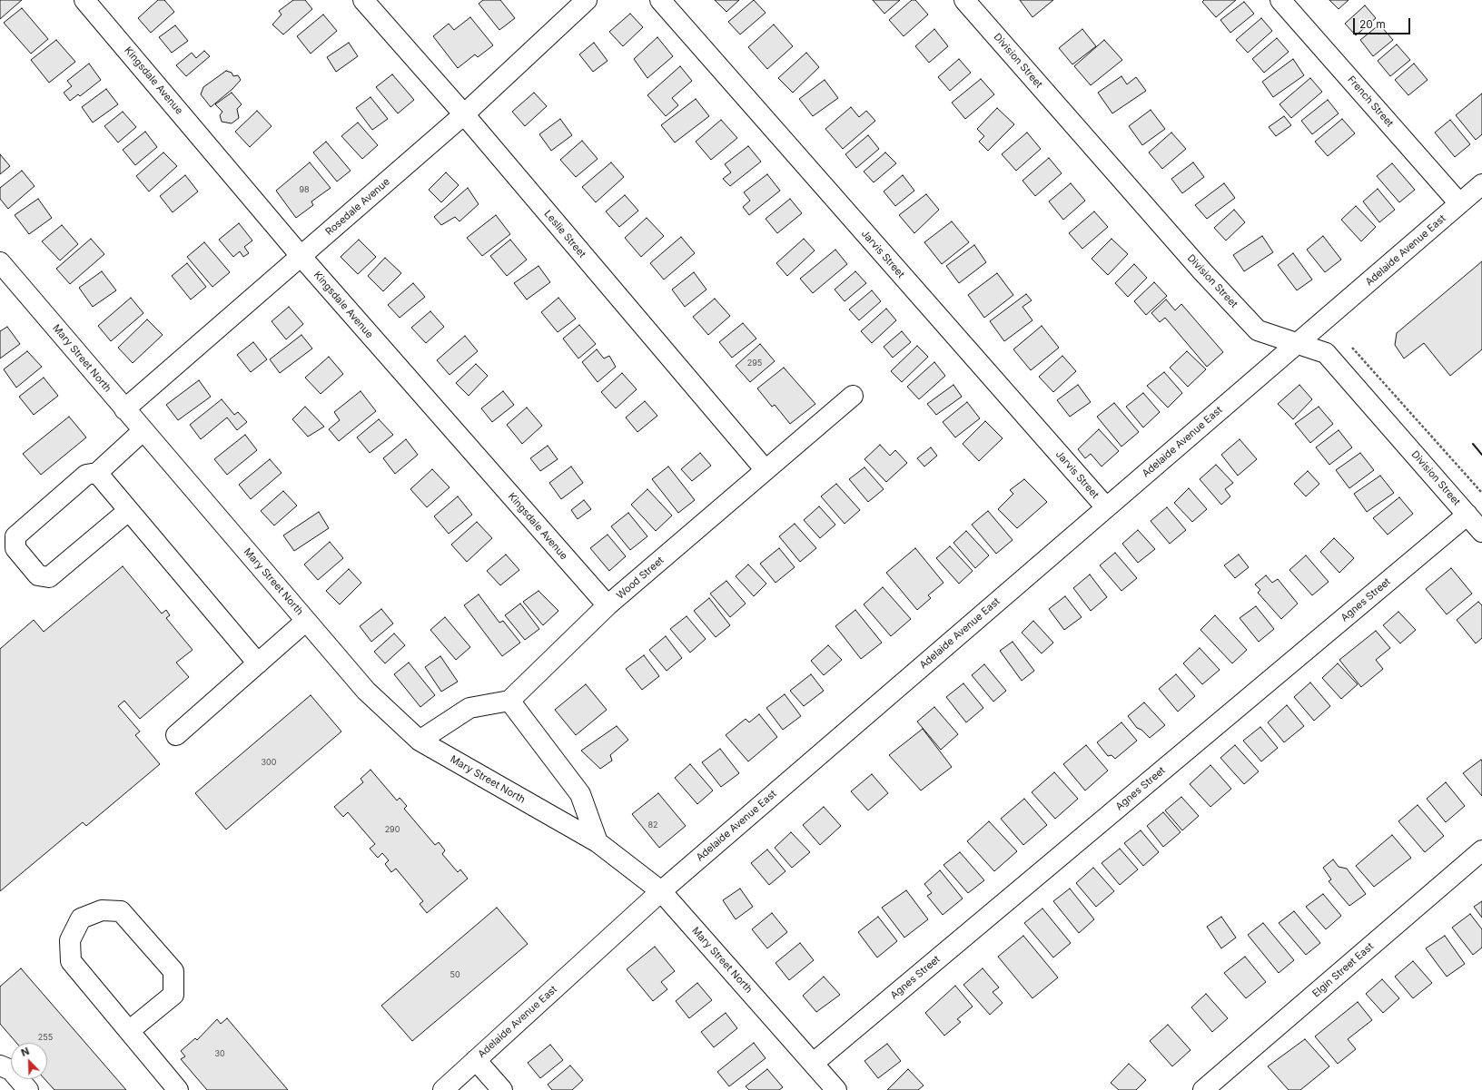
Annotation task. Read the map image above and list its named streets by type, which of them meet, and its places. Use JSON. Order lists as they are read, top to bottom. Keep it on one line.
{"streets":{"street":["Division Street","Kingsdale Avenue","French Street","Rosedale Avenue","Leslie Street","Adelaide Avenue East","Jarvis Street","Mary Street North","Wood Street","Agnes Street","Elgin Street East"]},"crossings":[["Division Street","Adelaide Avenue East"],["Division Street","Agnes Street"],["Kingsdale Avenue","Rosedale Avenue"],["Kingsdale Avenue","Wood Street"],["French Street","Adelaide Avenue East"],["Rosedale Avenue","Leslie Street"],["Rosedale Avenue","Mary Street North"],["Leslie Street","Wood Street"],["Adelaide Avenue East","Jarvis Street"],["Adelaide Avenue East","Mary Street North"],["Mary Street North","Agnes Street"]],"house_numbers":["98","295","300","82","290","50","255","30"],"scale_bar":"20 m","north":"top left"}
